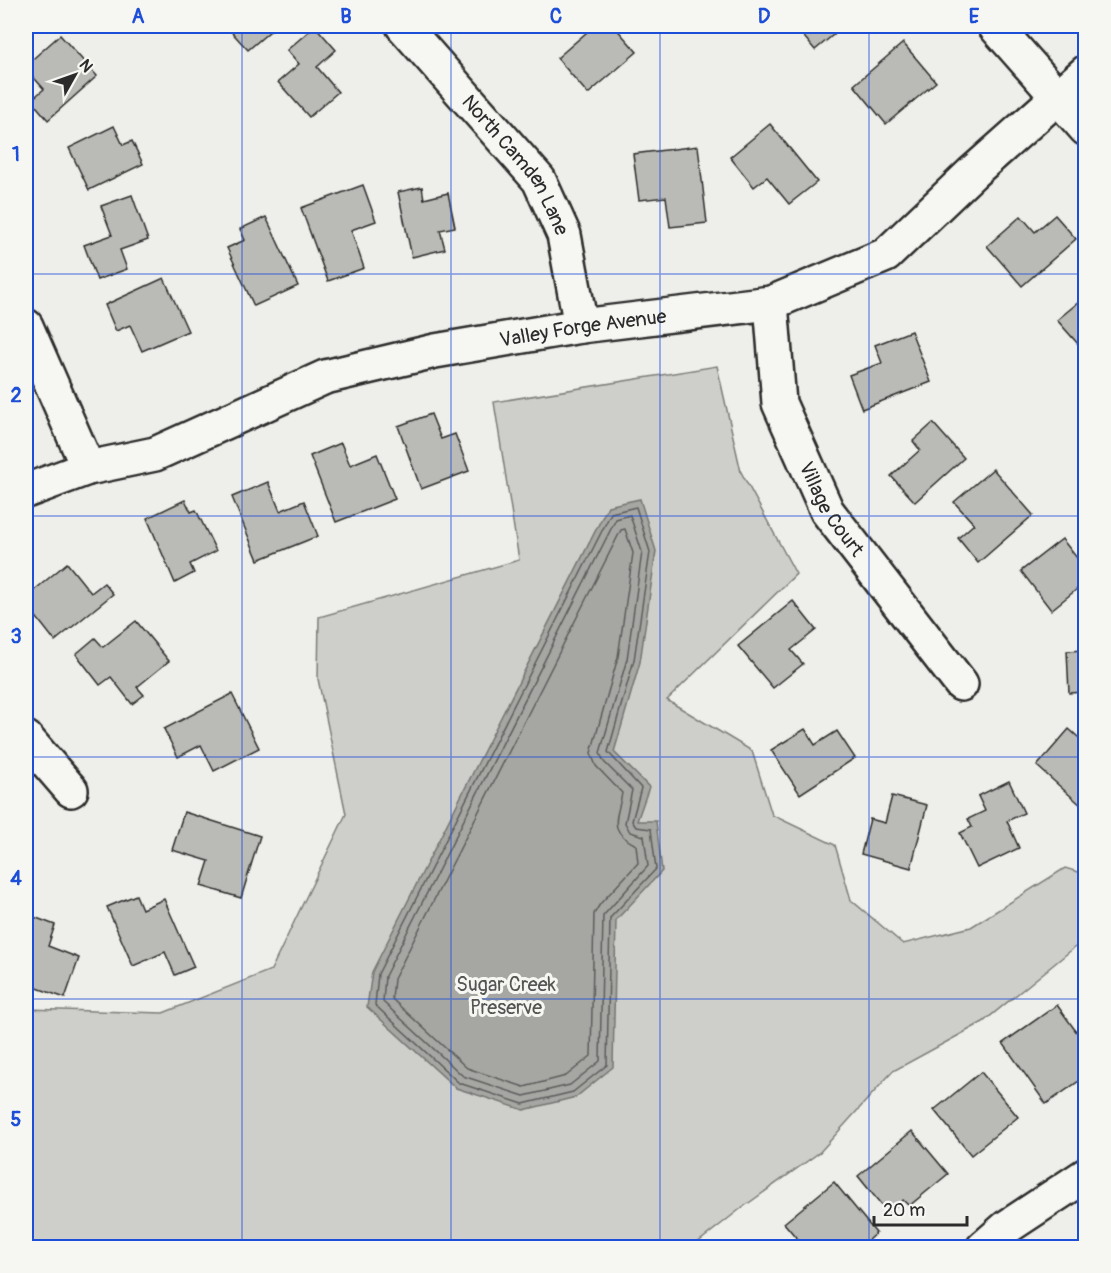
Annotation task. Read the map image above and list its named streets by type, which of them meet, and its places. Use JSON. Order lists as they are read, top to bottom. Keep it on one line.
{"streets":{"street":["North Camden Lane","Valley Forge Avenue","Village Court"]},"crossings":[["North Camden Lane","Valley Forge Avenue"],["Valley Forge Avenue","Village Court"]],"parks":["Sugar Creek Preserve"],"scale_bar":"20 m","north":"top right","grid":{"columns":["A","B","C","D","E"],"rows":["1","2","3","4","5"]}}
